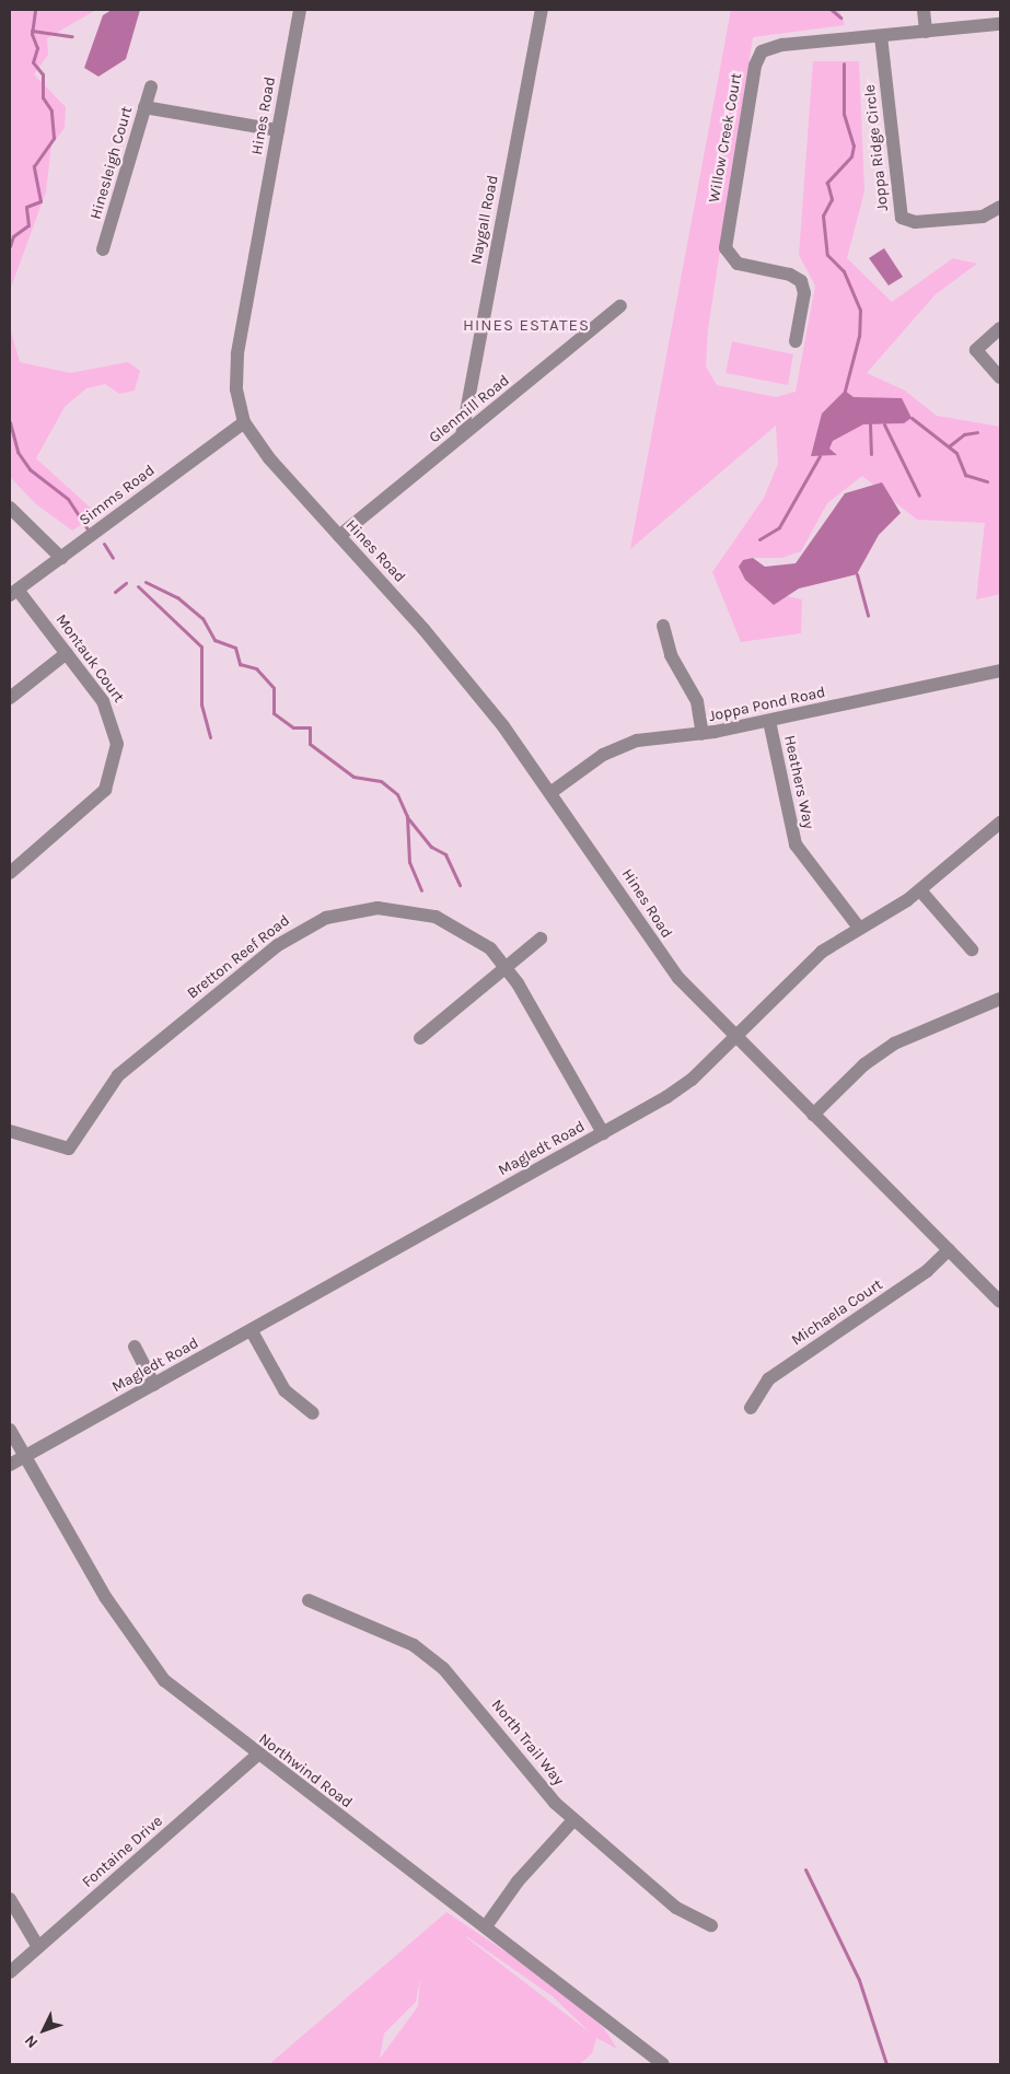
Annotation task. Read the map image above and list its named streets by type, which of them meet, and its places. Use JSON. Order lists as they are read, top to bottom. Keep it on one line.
{"streets":{"street":["Hines Road","Willow Creek Court","Joppa Ridge Circle","Hinesleigh Court","Naygall Road","Glenmill Road","Simms Road","Montauk Court","Joppa Pond Road","Heathers Way","Bretton Reef Road","Magledt Road","Michaela Court","North Trail Way","Northwind Road","Fontaine Drive"]},"crossings":[["Hines Road","Glenmill Road"],["Hines Road","Simms Road"],["Hines Road","Joppa Pond Road"],["Hines Road","Magledt Road"],["Willow Creek Court","Joppa Ridge Circle"],["Naygall Road","Glenmill Road"],["Simms Road","Montauk Court"],["Joppa Pond Road","Heathers Way"],["Heathers Way","Magledt Road"],["Bretton Reef Road","Magledt Road"],["Magledt Road","Northwind Road"],["Northwind Road","Fontaine Drive"]],"districts":["HINES ESTATES"],"north":"bottom left"}
